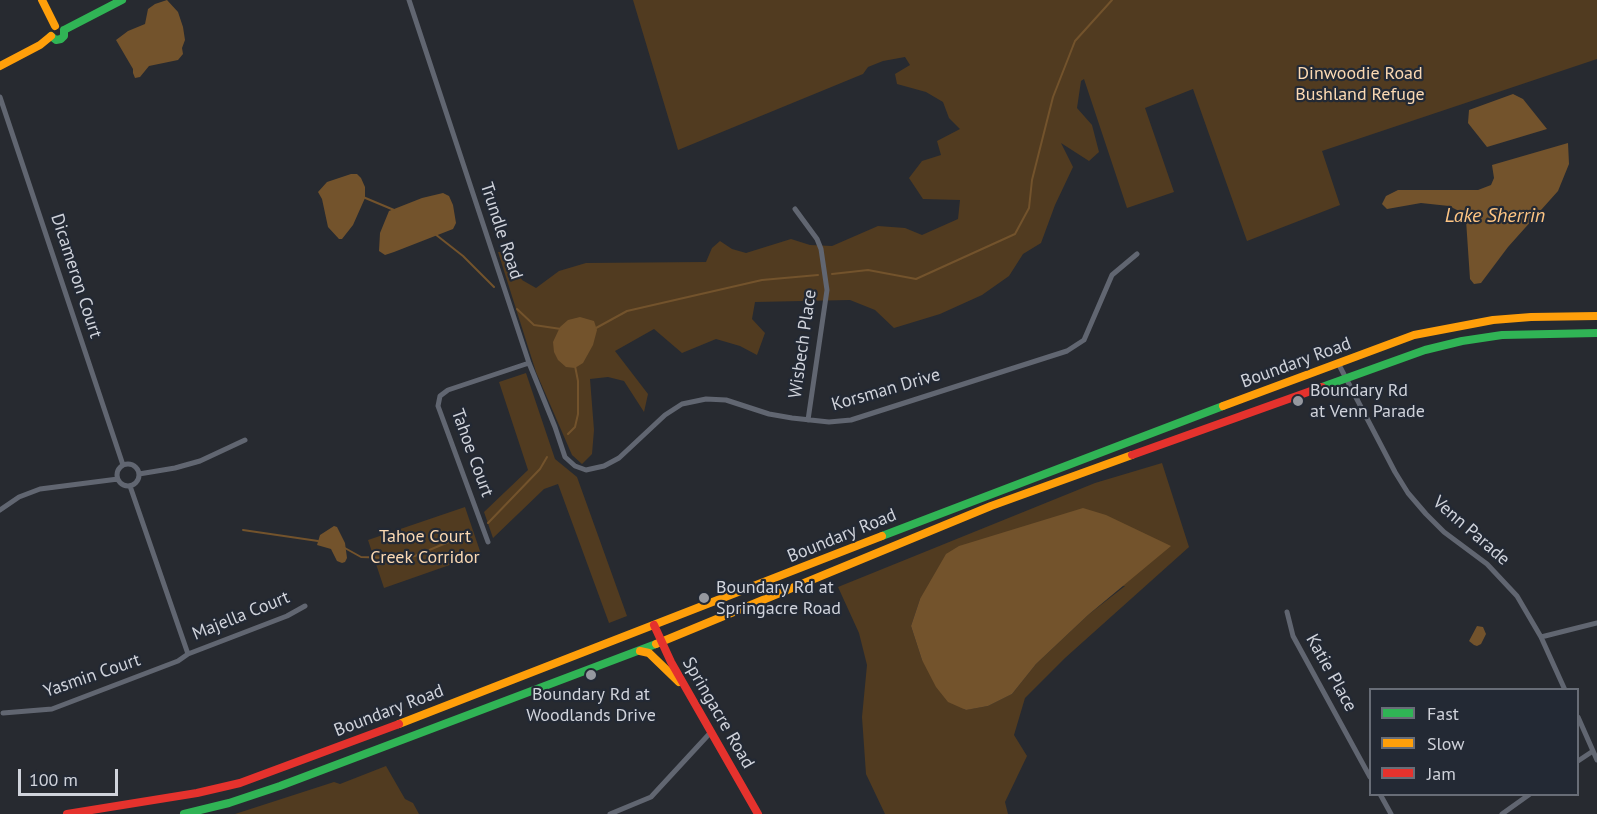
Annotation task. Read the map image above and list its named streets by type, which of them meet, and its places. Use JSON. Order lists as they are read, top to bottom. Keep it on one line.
{"streets":{"main road":["Boundary Road","Springacre Road"],"street":["Trundle Road","Dicameron Court","Wisbech Place","Korsman Drive","Tahoe Court","Venn Parade","Majella Court","Katie Place","Yasmin Court"]},"crossings":[["Trundle Road","Korsman Drive"],["Trundle Road","Tahoe Court"],["Wisbech Place","Korsman Drive"],["Boundary Road","Venn Parade"],["Boundary Road","Springacre Road"],["Majella Court","Yasmin Court"]],"water":["Lake Sherrin"],"parks":["Dinwoodie Road Bushland Refuge","Tahoe Court Creek Corridor"],"places":["Boundary Rd at Venn Parade","Boundary Rd at Springacre Road","Boundary Rd at Woodlands Drive"],"legend":["Fast","Slow","Jam"],"scale_bar":"100 m"}
